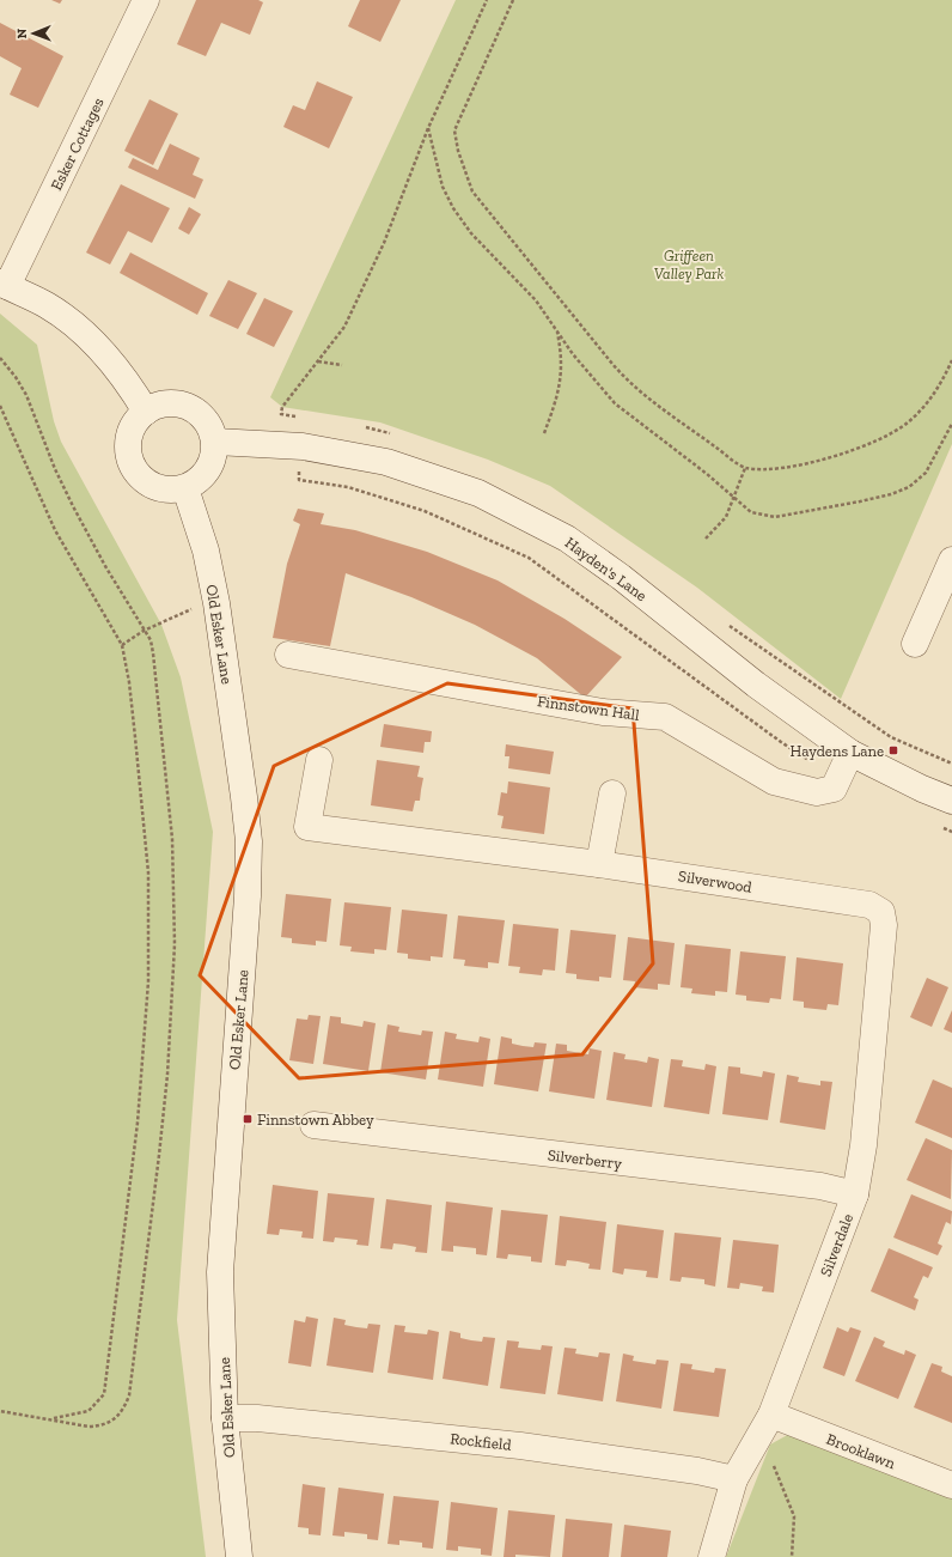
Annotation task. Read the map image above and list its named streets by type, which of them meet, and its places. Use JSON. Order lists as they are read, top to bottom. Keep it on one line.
{"streets":{"street":["Esker Cottages","Hayden's Lane","Old Esker Lane","Finnstown Hall","Silverwood","Silverberry","Silverdale","Rockfield","Brooklawn"]},"crossings":[["Hayden's Lane","Old Esker Lane"],["Hayden's Lane","Finnstown Hall"],["Old Esker Lane","Rockfield"],["Silverwood","Silverdale"],["Silverberry","Silverdale"],["Silverdale","Rockfield"],["Silverdale","Brooklawn"]],"parks":["Griffeen Valley Park"],"places":{"transit":["Haydens Lane","Finnstown Abbey"]},"north":"left"}
